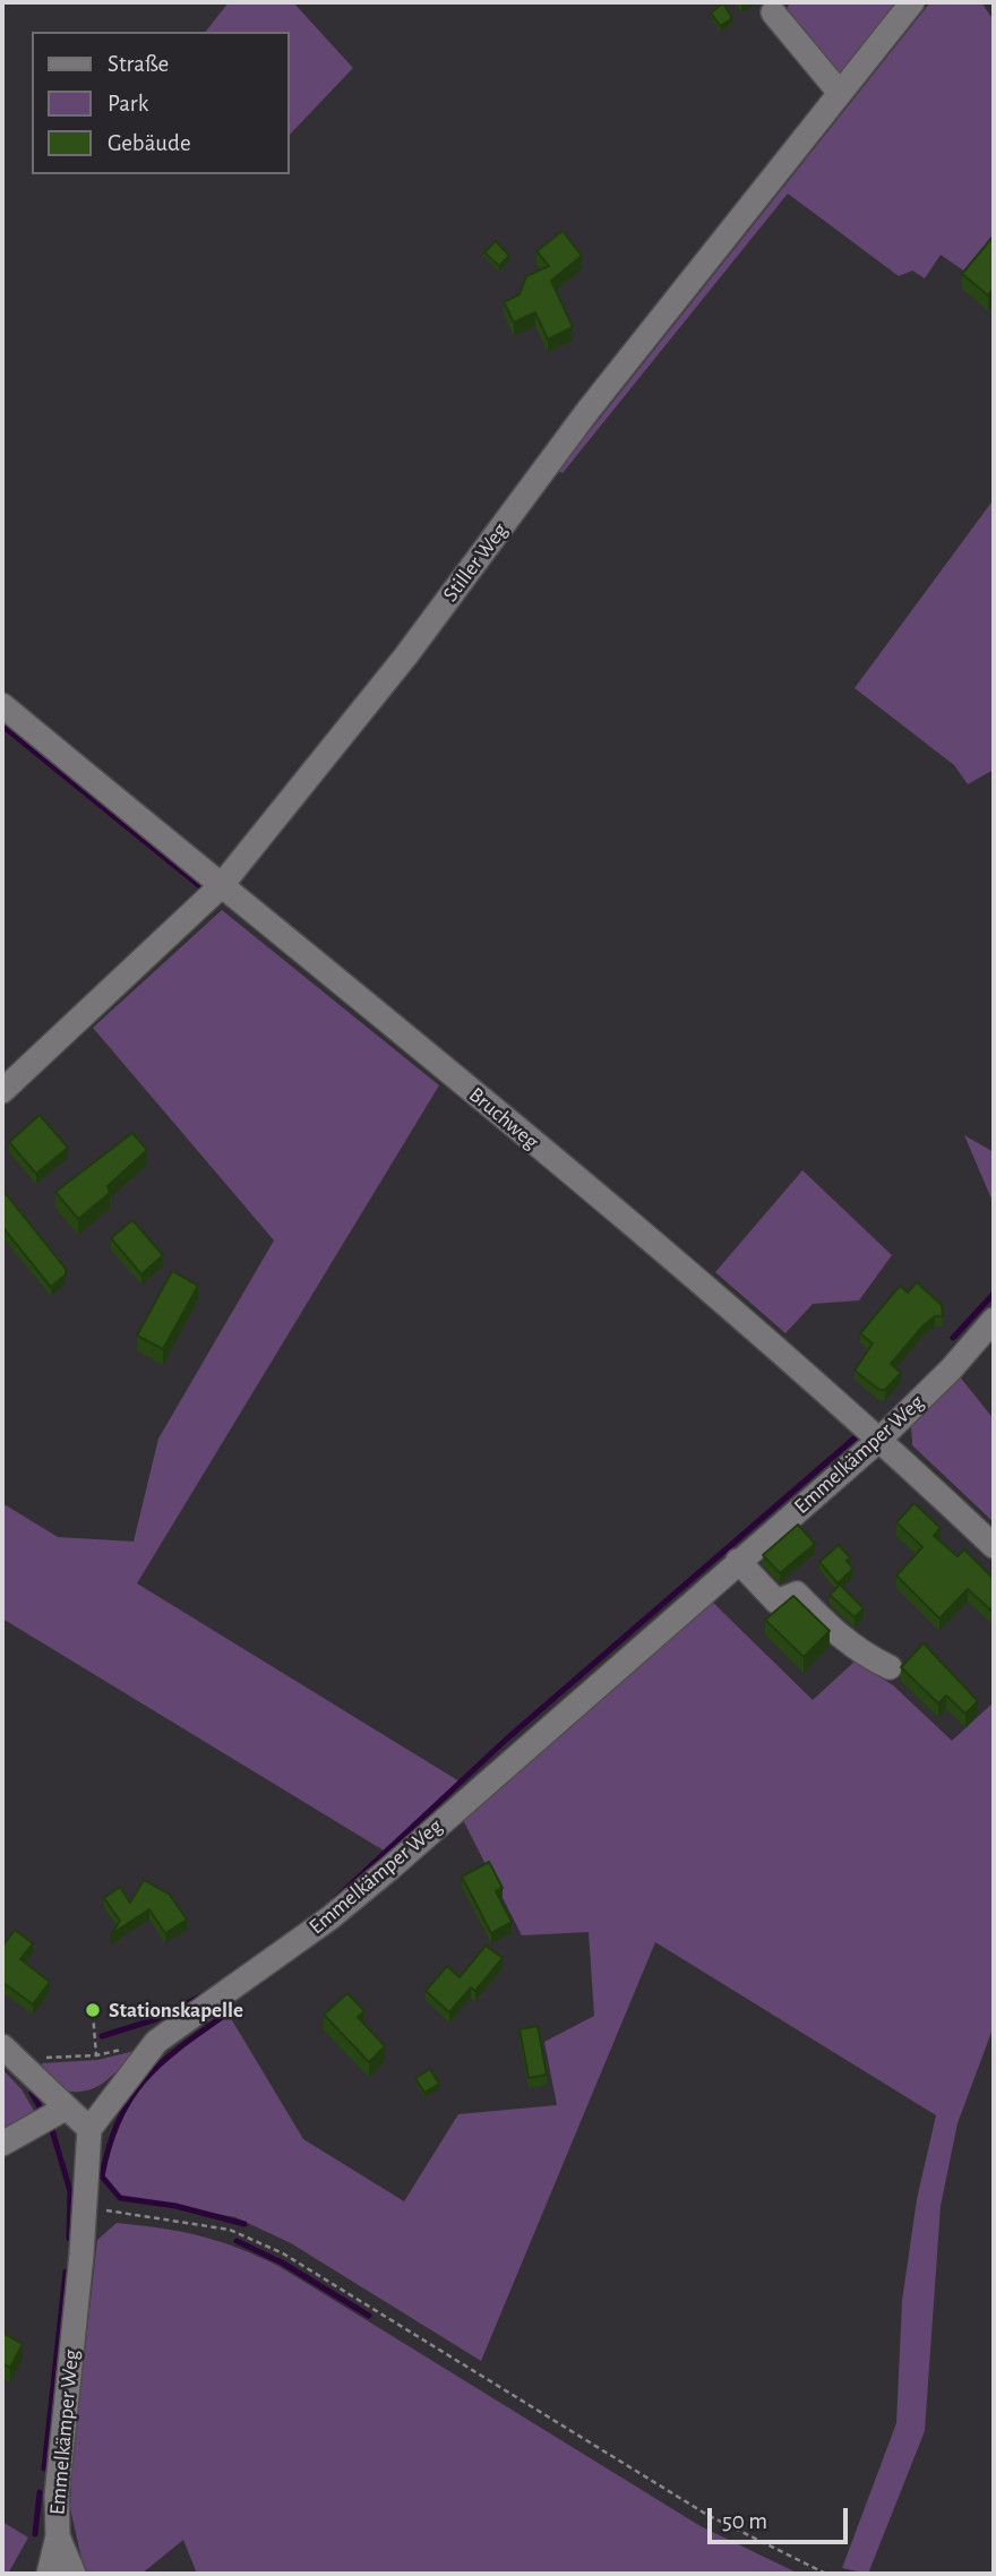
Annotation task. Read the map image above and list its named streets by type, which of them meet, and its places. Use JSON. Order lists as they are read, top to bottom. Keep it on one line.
{"streets":{"street":["Stiller Weg","Bruchweg","Emmelkämper Weg"]},"crossings":[["Stiller Weg","Bruchweg"],["Bruchweg","Emmelkämper Weg"]],"places":["Stationskapelle"],"legend":["Straße","Park","Gebäude"],"scale_bar":"50 m"}
